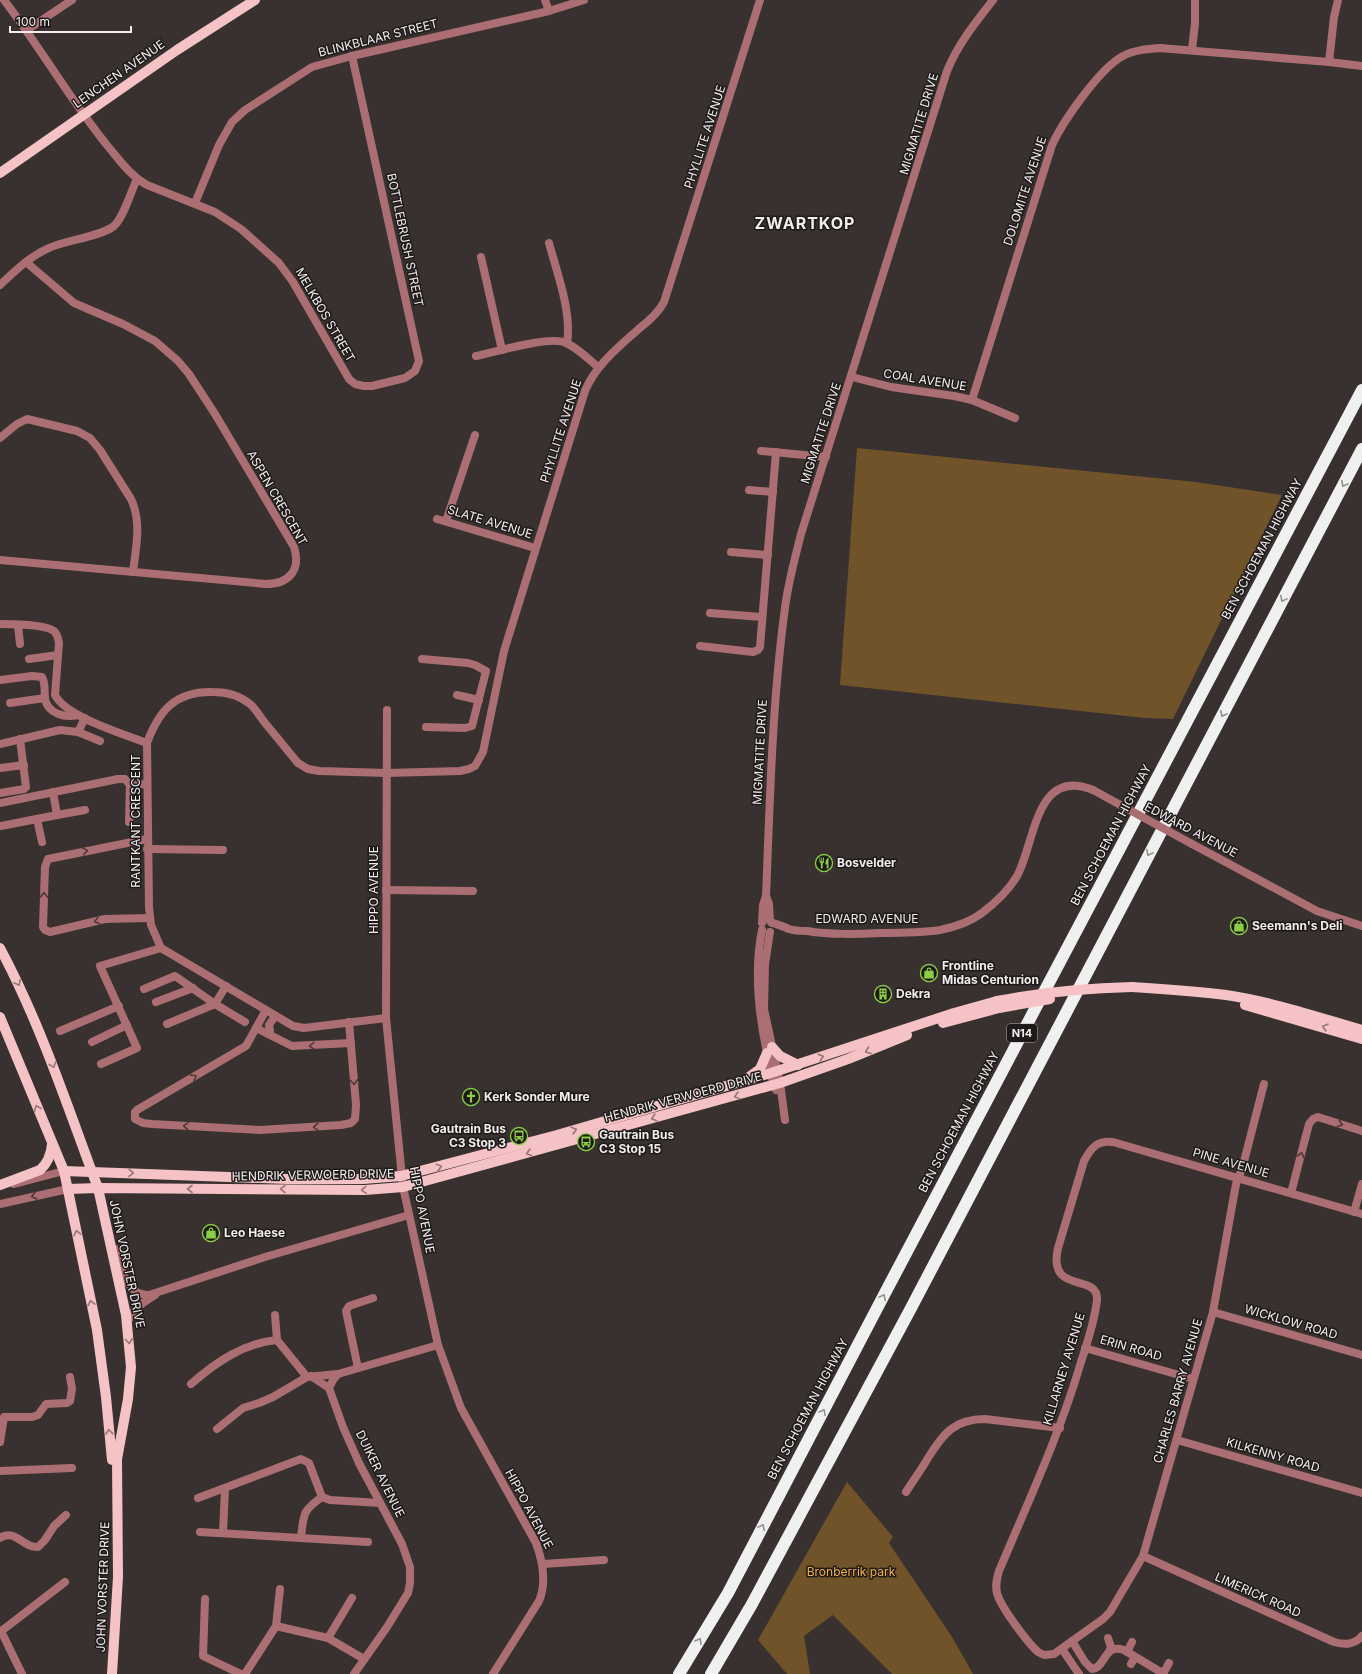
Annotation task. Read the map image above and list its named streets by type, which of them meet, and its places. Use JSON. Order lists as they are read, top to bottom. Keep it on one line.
{"streets":{"highway":["BEN SCHOEMAN HIGHWAY","N14"],"main road":["LENCHEN AVENUE","HENDRIK VERWOERD DRIVE","JOHN VORSTER DRIVE"],"street":["BLINKBLAAR STREET","MIGMATITE DRIVE","PHYLLITE AVENUE","DOLOMITE AVENUE","BOTTLEBRUSH STREET","MELKBOS STREET","COAL AVENUE","ASPEN CRESCENT","SLATE AVENUE","RANTKANT CRESCENT","EDWARD AVENUE","HIPPO AVENUE","PINE AVENUE","WICKLOW ROAD","ERIN ROAD","KILLARNEY AVENUE","CHARLES BARRY AVENUE","KILKENNY ROAD","DUIKER AVENUE","LIMERICK ROAD"]},"crossings":[["BLINKBLAAR STREET","BOTTLEBRUSH STREET"],["BLINKBLAAR STREET","MELKBOS STREET"],["LENCHEN AVENUE","MELKBOS STREET"],["MIGMATITE DRIVE","COAL AVENUE"],["MIGMATITE DRIVE","EDWARD AVENUE"],["MIGMATITE DRIVE","HENDRIK VERWOERD DRIVE"],["PHYLLITE AVENUE","SLATE AVENUE"],["PHYLLITE AVENUE","RANTKANT CRESCENT"],["PHYLLITE AVENUE","HIPPO AVENUE"],["DOLOMITE AVENUE","COAL AVENUE"],["BOTTLEBRUSH STREET","MELKBOS STREET"],["RANTKANT CRESCENT","HIPPO AVENUE"],["HIPPO AVENUE","HENDRIK VERWOERD DRIVE"],["HENDRIK VERWOERD DRIVE","JOHN VORSTER DRIVE"],["PINE AVENUE","KILLARNEY AVENUE"],["PINE AVENUE","CHARLES BARRY AVENUE"],["WICKLOW ROAD","CHARLES BARRY AVENUE"],["ERIN ROAD","KILLARNEY AVENUE"],["ERIN ROAD","CHARLES BARRY AVENUE"],["KILLARNEY AVENUE","CHARLES BARRY AVENUE"],["CHARLES BARRY AVENUE","KILKENNY ROAD"],["CHARLES BARRY AVENUE","LIMERICK ROAD"]],"districts":["ZWARTKOP"],"parks":["Bronberrik park"],"places":{"restaurant":["Bosvelder"],"shop":["Seemann's Deli","Frontline Midas Centurion","Leo Haese"],"building":["Dekra"],"church":["Kerk Sonder Mure"],"bus stop":["Gautrain Bus C3 Stop 3","Gautrain Bus C3 Stop 15"]},"scale_bar":"100 m"}
